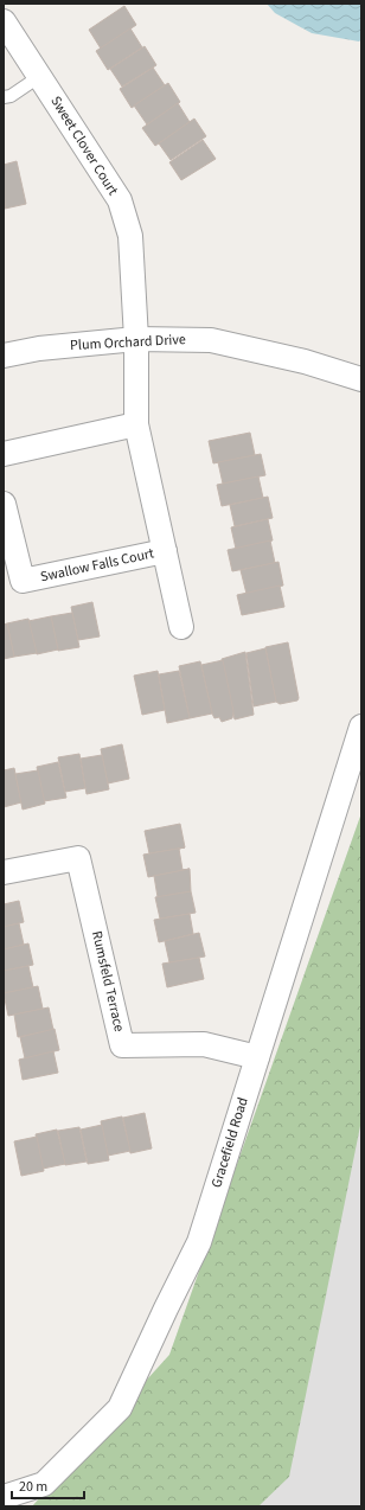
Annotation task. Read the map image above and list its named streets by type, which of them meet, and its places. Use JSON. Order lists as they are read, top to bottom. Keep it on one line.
{"streets":{"street":["Sweet Clover Court","Plum Orchard Drive","Swallow Falls Court","Rumsfeld Terrace","Gracefield Road"]},"crossings":[["Sweet Clover Court","Plum Orchard Drive"],["Sweet Clover Court","Swallow Falls Court"],["Plum Orchard Drive","Swallow Falls Court"],["Rumsfeld Terrace","Gracefield Road"]],"scale_bar":"20 m"}
